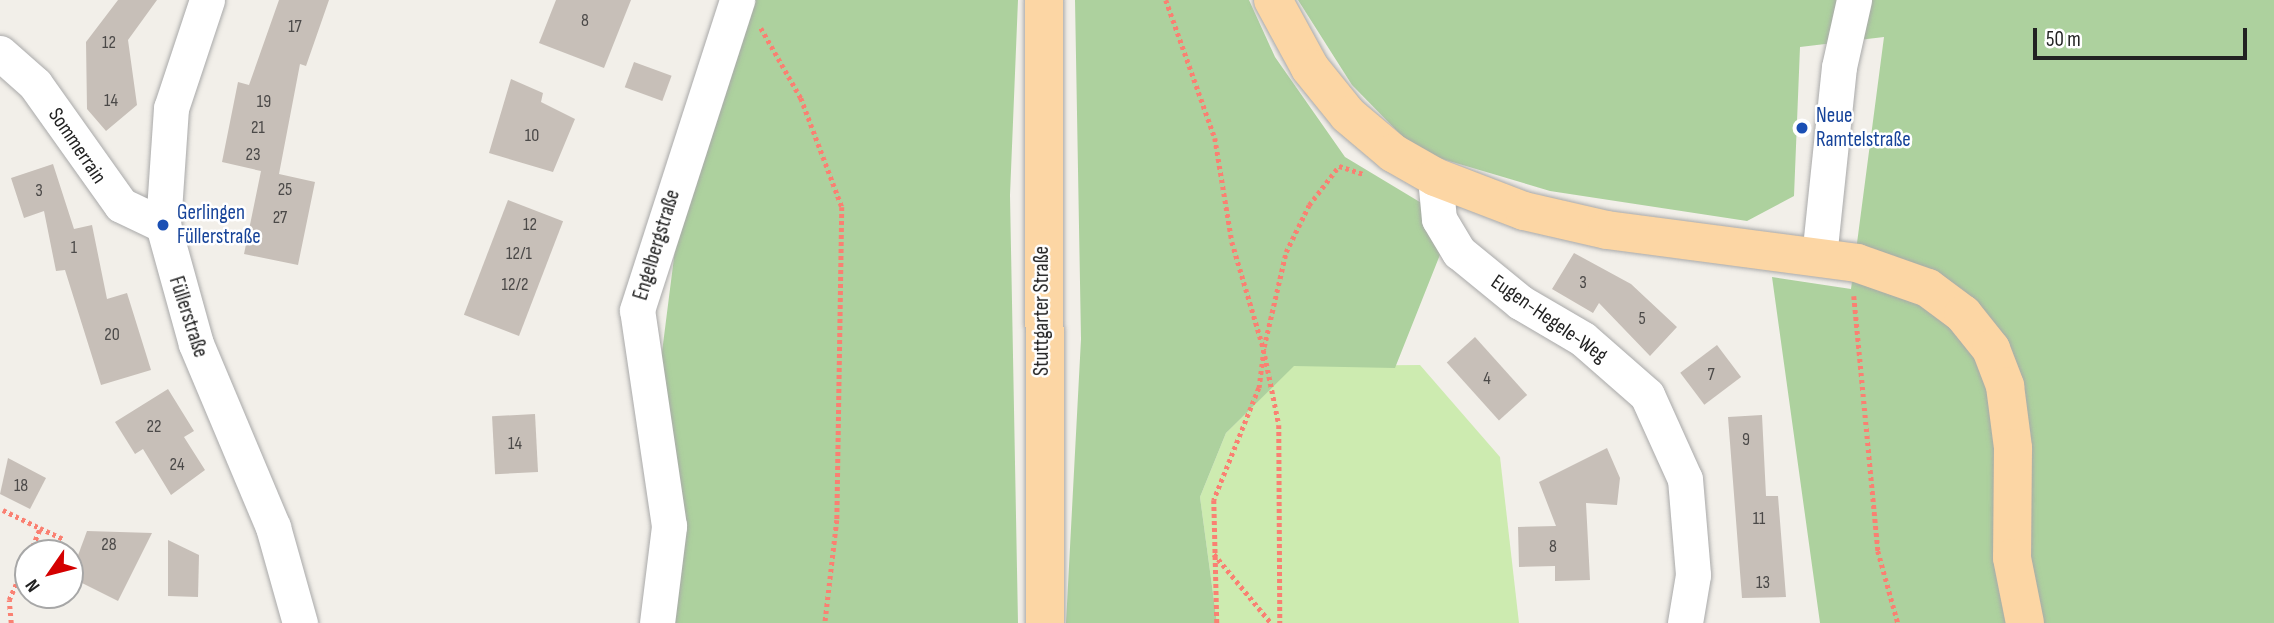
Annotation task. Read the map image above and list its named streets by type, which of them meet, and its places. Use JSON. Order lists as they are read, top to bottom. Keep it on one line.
{"streets":{"main road":["Stuttgarter Straße"],"street":["Sommerrain","Engelbergstraße","Füllerstraße","Eugen-Hegele-Weg"]},"crossings":[["Sommerrain","Füllerstraße"]],"places":["Neue Ramtelstraße","Gerlingen Füllerstraße"],"house_numbers":["8","17","12","14","19","21","10","23","25","3","27","12","1","12/1","3","12/2","5","20","7","4","22","9","14","24","18","11","28","8","13"],"scale_bar":"50 m","north":"bottom left"}
